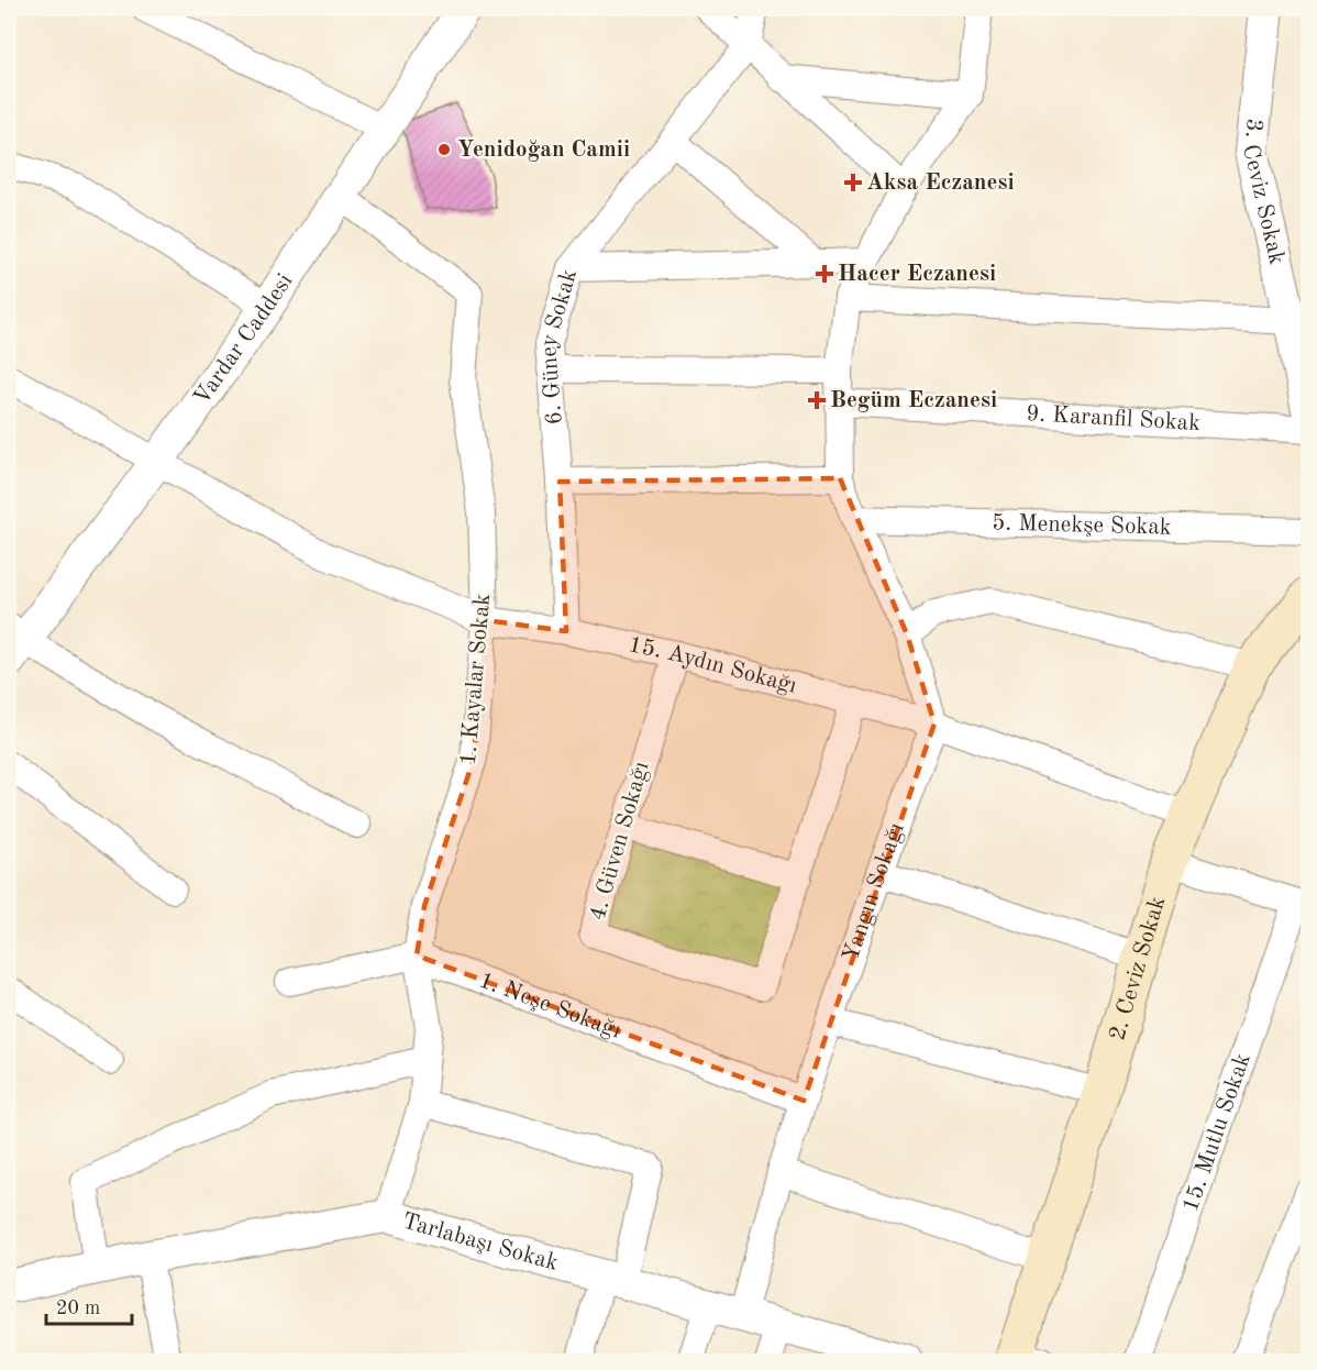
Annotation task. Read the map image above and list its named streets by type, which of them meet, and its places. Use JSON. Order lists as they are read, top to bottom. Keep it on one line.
{"streets":{"main road":["2. Ceviz Sokak"],"street":["3. Ceviz Sokak","Vardar Caddesi","6. Güney Sokak","9. Karanfil Sokak","5. Menekşe Sokak","15. Aydın Sokağı","1. Kayalar Sokak","4. Güven Sokağı","Yangın Sokağı","1. Neşe Sokağı","15. Mutlu Sokak","Tarlabaşı Sokak"]},"crossings":[["Vardar Caddesi","15. Aydın Sokağı"],["Vardar Caddesi","1. Kayalar Sokak"],["6. Güney Sokak","15. Aydın Sokağı"],["15. Aydın Sokağı","1. Kayalar Sokak"],["15. Aydın Sokağı","4. Güven Sokağı"],["15. Aydın Sokağı","Yangın Sokağı"],["15. Aydın Sokağı","2. Ceviz Sokak"],["1. Kayalar Sokak","1. Neşe Sokağı"],["1. Kayalar Sokak","Tarlabaşı Sokak"],["Yangın Sokağı","1. Neşe Sokağı"],["Yangın Sokağı","Tarlabaşı Sokak"]],"places":{"other":["Yenidoğan Camii"],"health":["Aksa Eczanesi","Hacer Eczanesi","Begüm Eczanesi"]},"scale_bar":"20 m"}
